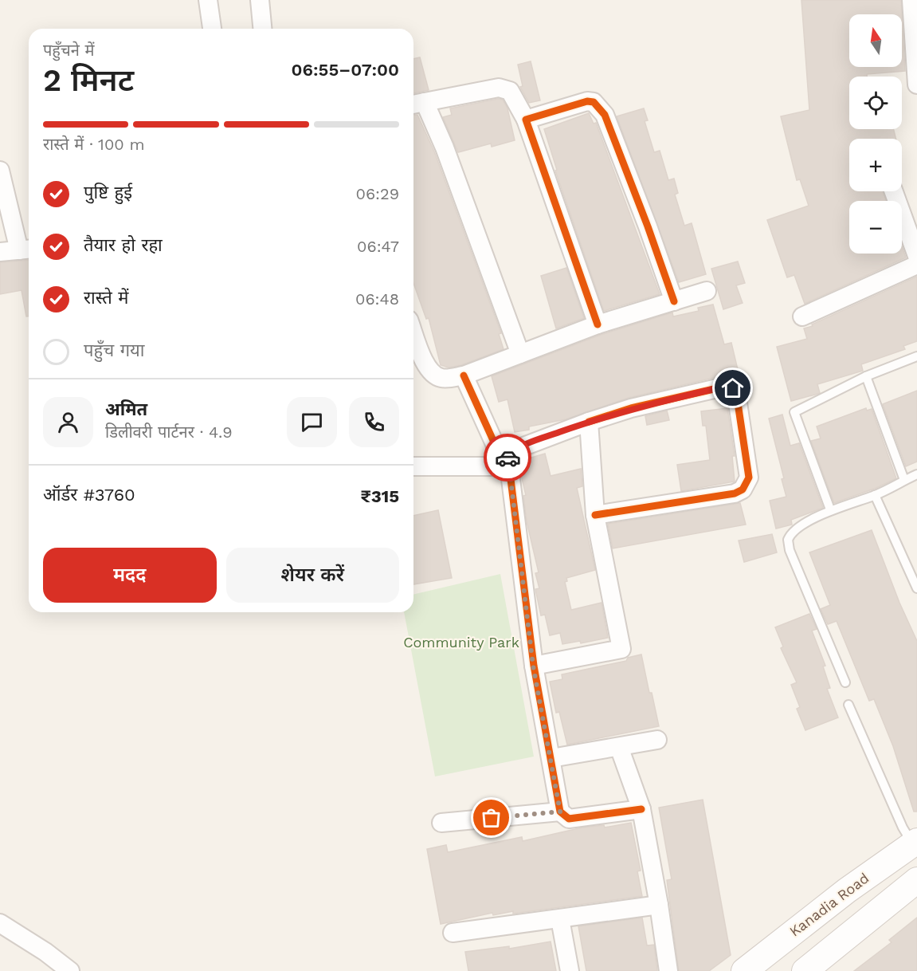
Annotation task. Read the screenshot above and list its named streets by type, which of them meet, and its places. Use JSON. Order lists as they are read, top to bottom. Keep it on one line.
{"streets":{"main road":["Kanadia Road"]},"parks":["Community Park"],"north":"top","page":{"map_buttons":["+","−"],"heading":["2 मिनट","पहुँचने में","06:55–07:00"],"panel":["अमित","डिलीवरी पार्टनर · 4.9","ऑर्डर #3760","₹315"],"bar":"रास्ते में · 100 m","list":[["पुष्टि हुई","06:29"],["तैयार हो रहा","06:47"],["रास्ते में","06:48"],"पहुँच गया"],"buttons":["मदद","शेयर करें"]}}
